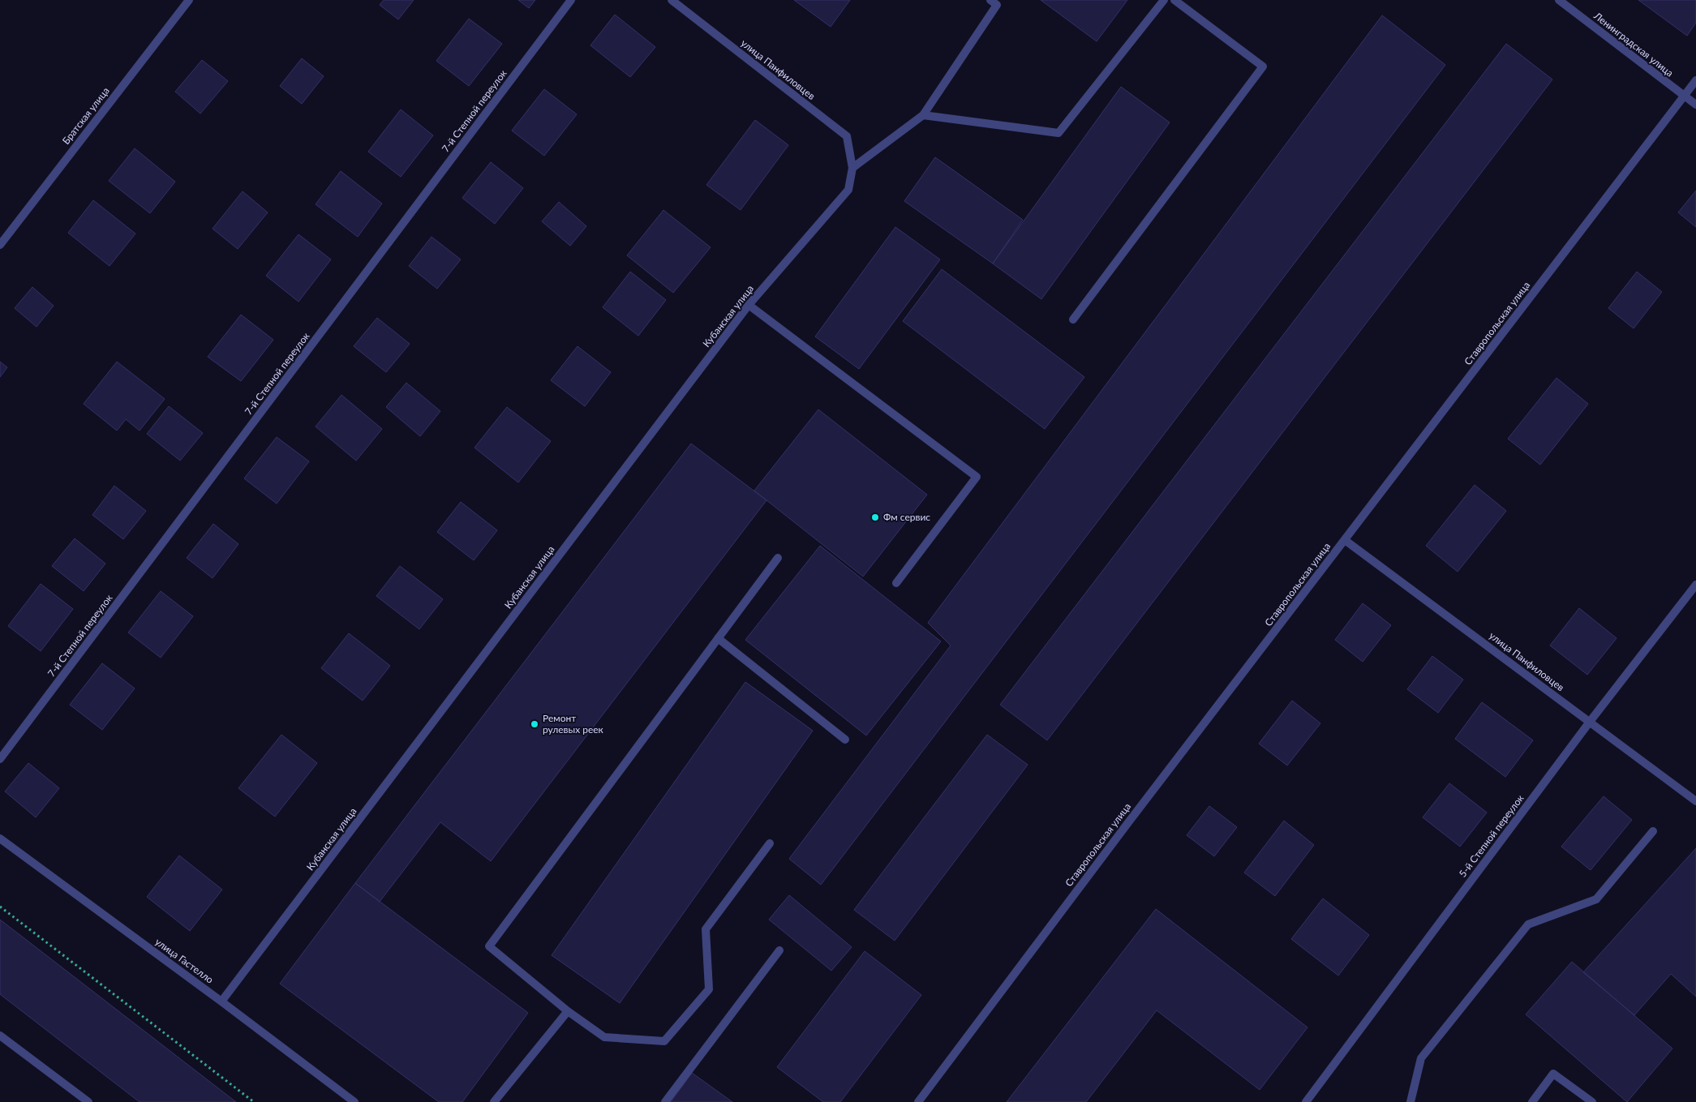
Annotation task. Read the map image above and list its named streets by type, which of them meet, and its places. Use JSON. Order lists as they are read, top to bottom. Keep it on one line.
{"streets":{"street":["Ленинградская улица","улица Панфиловцев","7-й Степной переулок","Братская улица","Кубанская улица","Ставропольская улица","5-й Степной переулок","улица Гастелло"]},"crossings":[["Ленинградская улица","Ставропольская улица"],["улица Панфиловцев","Кубанская улица"],["улица Панфиловцев","Ставропольская улица"],["улица Панфиловцев","5-й Степной переулок"],["Кубанская улица","улица Гастелло"]],"places":["Фм сервис","Ремонт рулевых реек"]}
